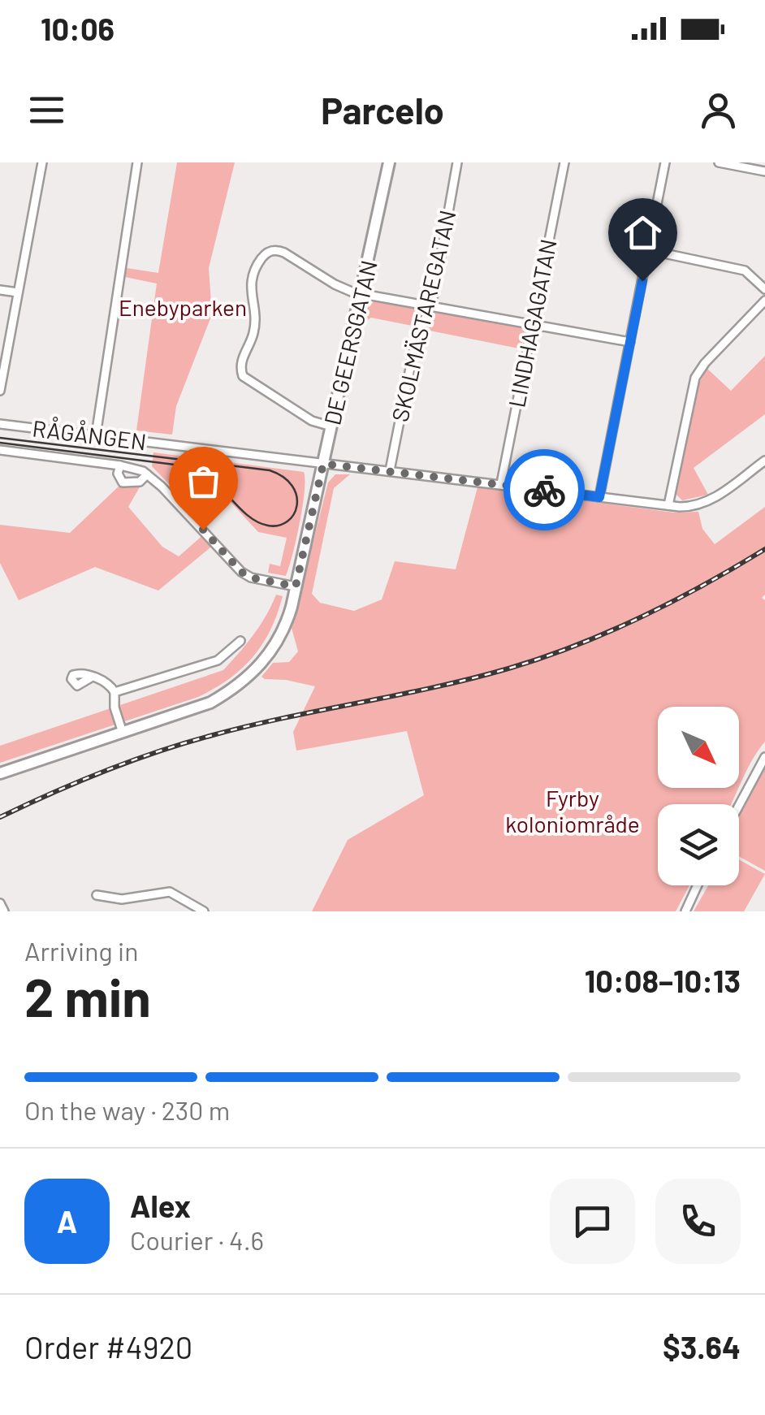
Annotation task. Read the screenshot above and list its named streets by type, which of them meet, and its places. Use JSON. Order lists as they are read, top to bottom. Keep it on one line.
{"streets":{"main road":["DE GEERSGATAN"],"street":["SKOLMÄSTAREGATAN","LINDHAGAGATAN","RÅGÅNGEN"]},"crossings":[["SKOLMÄSTAREGATAN","RÅGÅNGEN"],["LINDHAGAGATAN","RÅGÅNGEN"],["DE GEERSGATAN","RÅGÅNGEN"]],"parks":["Enebyparken","Fyrby koloniområde"],"north":"bottom right","page":{"status":"10:06","header":"Parcelo","heading":["2 min","Arriving in","10:08–10:13"],"panel":["Alex","Courier · 4.6","Order #4920","$3.64"],"bar":"On the way · 230 m","round":"A"}}
